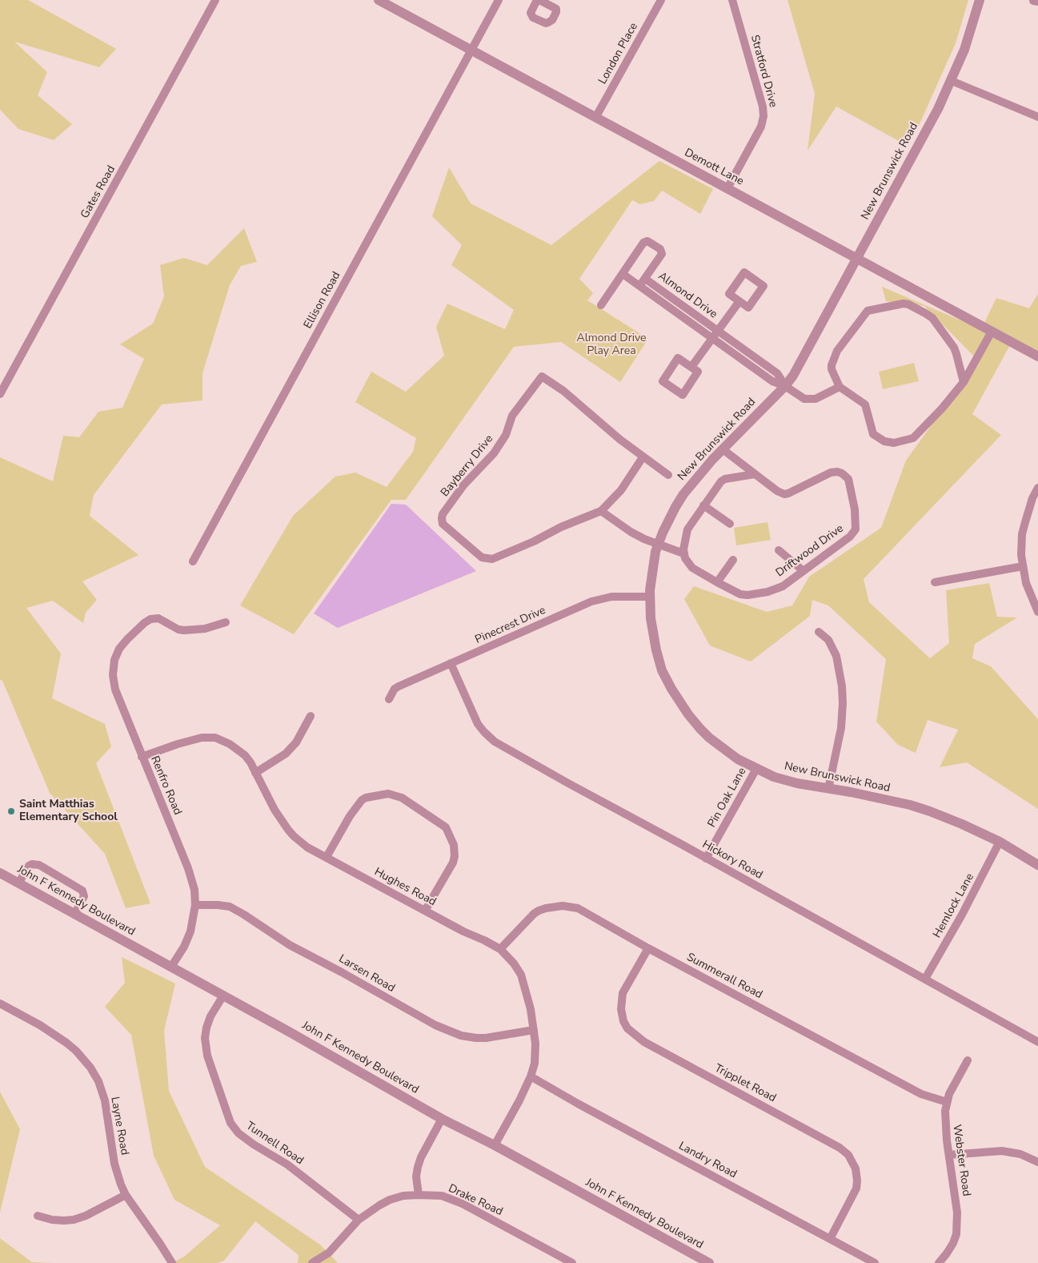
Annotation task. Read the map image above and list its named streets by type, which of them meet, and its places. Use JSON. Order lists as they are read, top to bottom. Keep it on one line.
{"streets":{"street":["London Place","Stratford Drive","Demott Lane","New Brunswick Road","Gates Road","Almond Drive","Ellison Road","Bayberry Drive","Driftwood Drive","Pinecrest Drive","Renfro Road","Pin Oak Lane","Hickory Road","Hughes Road","John F Kennedy Boulevard","Hemlock Lane","Larsen Road","Summerall Road","Tripplet Road","Layne Road","Tunnell Road","Landry Road","Webster Road","Drake Road"]},"crossings":[["London Place","Demott Lane"],["Stratford Drive","Demott Lane"],["Demott Lane","New Brunswick Road"],["Demott Lane","Ellison Road"],["New Brunswick Road","Almond Drive"],["New Brunswick Road","Driftwood Drive"],["New Brunswick Road","Pinecrest Drive"],["New Brunswick Road","Pin Oak Lane"],["New Brunswick Road","Hemlock Lane"],["Pinecrest Drive","Hickory Road"],["Renfro Road","Hughes Road"],["Renfro Road","John F Kennedy Boulevard"],["Renfro Road","Larsen Road"],["Pin Oak Lane","Hickory Road"],["Hickory Road","Hemlock Lane"],["Hughes Road","John F Kennedy Boulevard"],["Hughes Road","Larsen Road"],["Hughes Road","Summerall Road"],["Hughes Road","Landry Road"],["John F Kennedy Boulevard","Tunnell Road"],["Summerall Road","Tripplet Road"],["Summerall Road","Webster Road"],["Tripplet Road","Landry Road"],["Tunnell Road","Drake Road"]],"parks":["Almond Drive Play Area"],"places":["Saint Matthias Elementary School"]}
